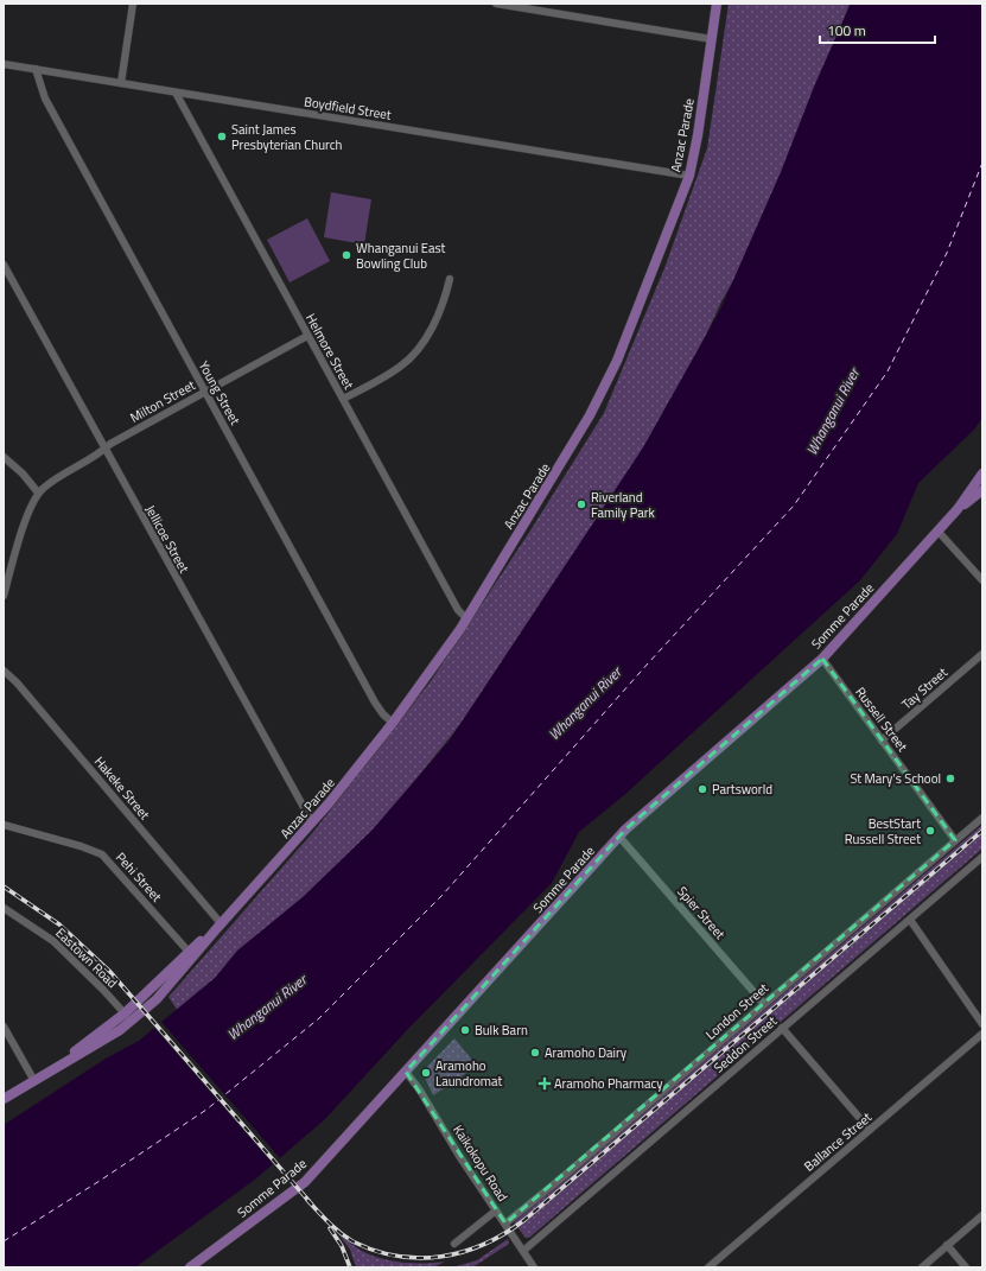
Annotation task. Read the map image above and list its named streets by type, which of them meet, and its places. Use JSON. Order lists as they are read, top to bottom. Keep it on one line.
{"streets":{"main road":["Anzac Parade","Somme Parade"],"street":["Boydfield Street","Helmore Street","Young Street","Milton Street","Jellicoe Street","Tay Street","Russell Street","Hakeke Street","Pehi Street","Spier Street","Eastown Road","London Street","Seddon Street","Ballance Street","Kaikokopu Road"]},"crossings":[["Boydfield Street","Anzac Parade"],["Boydfield Street","Helmore Street"],["Boydfield Street","Young Street"],["Anzac Parade","Helmore Street"],["Anzac Parade","Young Street"],["Anzac Parade","Jellicoe Street"],["Anzac Parade","Hakeke Street"],["Anzac Parade","Pehi Street"],["Anzac Parade","Eastown Road"],["Helmore Street","Milton Street"],["Young Street","Milton Street"],["Milton Street","Jellicoe Street"],["Somme Parade","Russell Street"],["Somme Parade","Spier Street"],["Somme Parade","Kaikokopu Road"],["Tay Street","Russell Street"],["Russell Street","London Street"],["Spier Street","London Street"],["London Street","Kaikokopu Road"],["Seddon Street","Kaikokopu Road"]],"water":["Whanganui River"],"places":{"other":["Saint James Presbyterian Church","Whanganui East Bowling Club","Riverland Family Park","St Mary's School","Partsworld","BestStart Russell Street","Bulk Barn","Aramoho Dairy","Aramoho Laundromat"],"health":["Aramoho Pharmacy"]},"scale_bar":"100 m"}
